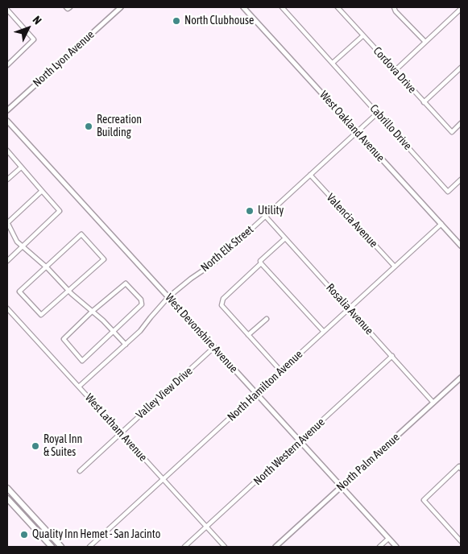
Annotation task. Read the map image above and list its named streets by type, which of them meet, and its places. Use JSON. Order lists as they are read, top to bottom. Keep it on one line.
{"streets":{"street":["North Lyon Avenue","Cordova Drive","West Oakland Avenue","Cabrillo Drive","Valencia Avenue","North Elk Street","Rosalia Avenue","West Devonshire Avenue","North Hamilton Avenue","Valley View Drive","West Latham Avenue","North Western Avenue","North Palm Avenue"]},"crossings":[["West Oakland Avenue","North Elk Street"],["West Oakland Avenue","North Hamilton Avenue"],["Cabrillo Drive","North Elk Street"],["Valencia Avenue","North Elk Street"],["Valencia Avenue","North Hamilton Avenue"],["North Elk Street","Rosalia Avenue"],["North Elk Street","West Devonshire Avenue"],["North Elk Street","West Latham Avenue"],["Rosalia Avenue","North Hamilton Avenue"],["Rosalia Avenue","North Western Avenue"],["Rosalia Avenue","North Palm Avenue"],["West Devonshire Avenue","North Hamilton Avenue"],["West Devonshire Avenue","Valley View Drive"],["West Devonshire Avenue","North Western Avenue"],["West Devonshire Avenue","North Palm Avenue"],["North Hamilton Avenue","West Latham Avenue"],["Valley View Drive","West Latham Avenue"],["West Latham Avenue","North Western Avenue"]],"places":["North Clubhouse","Recreation Building","Utility","Royal Inn & Suites","Quality Inn Hemet - San Jacinto"],"north":"top right"}
